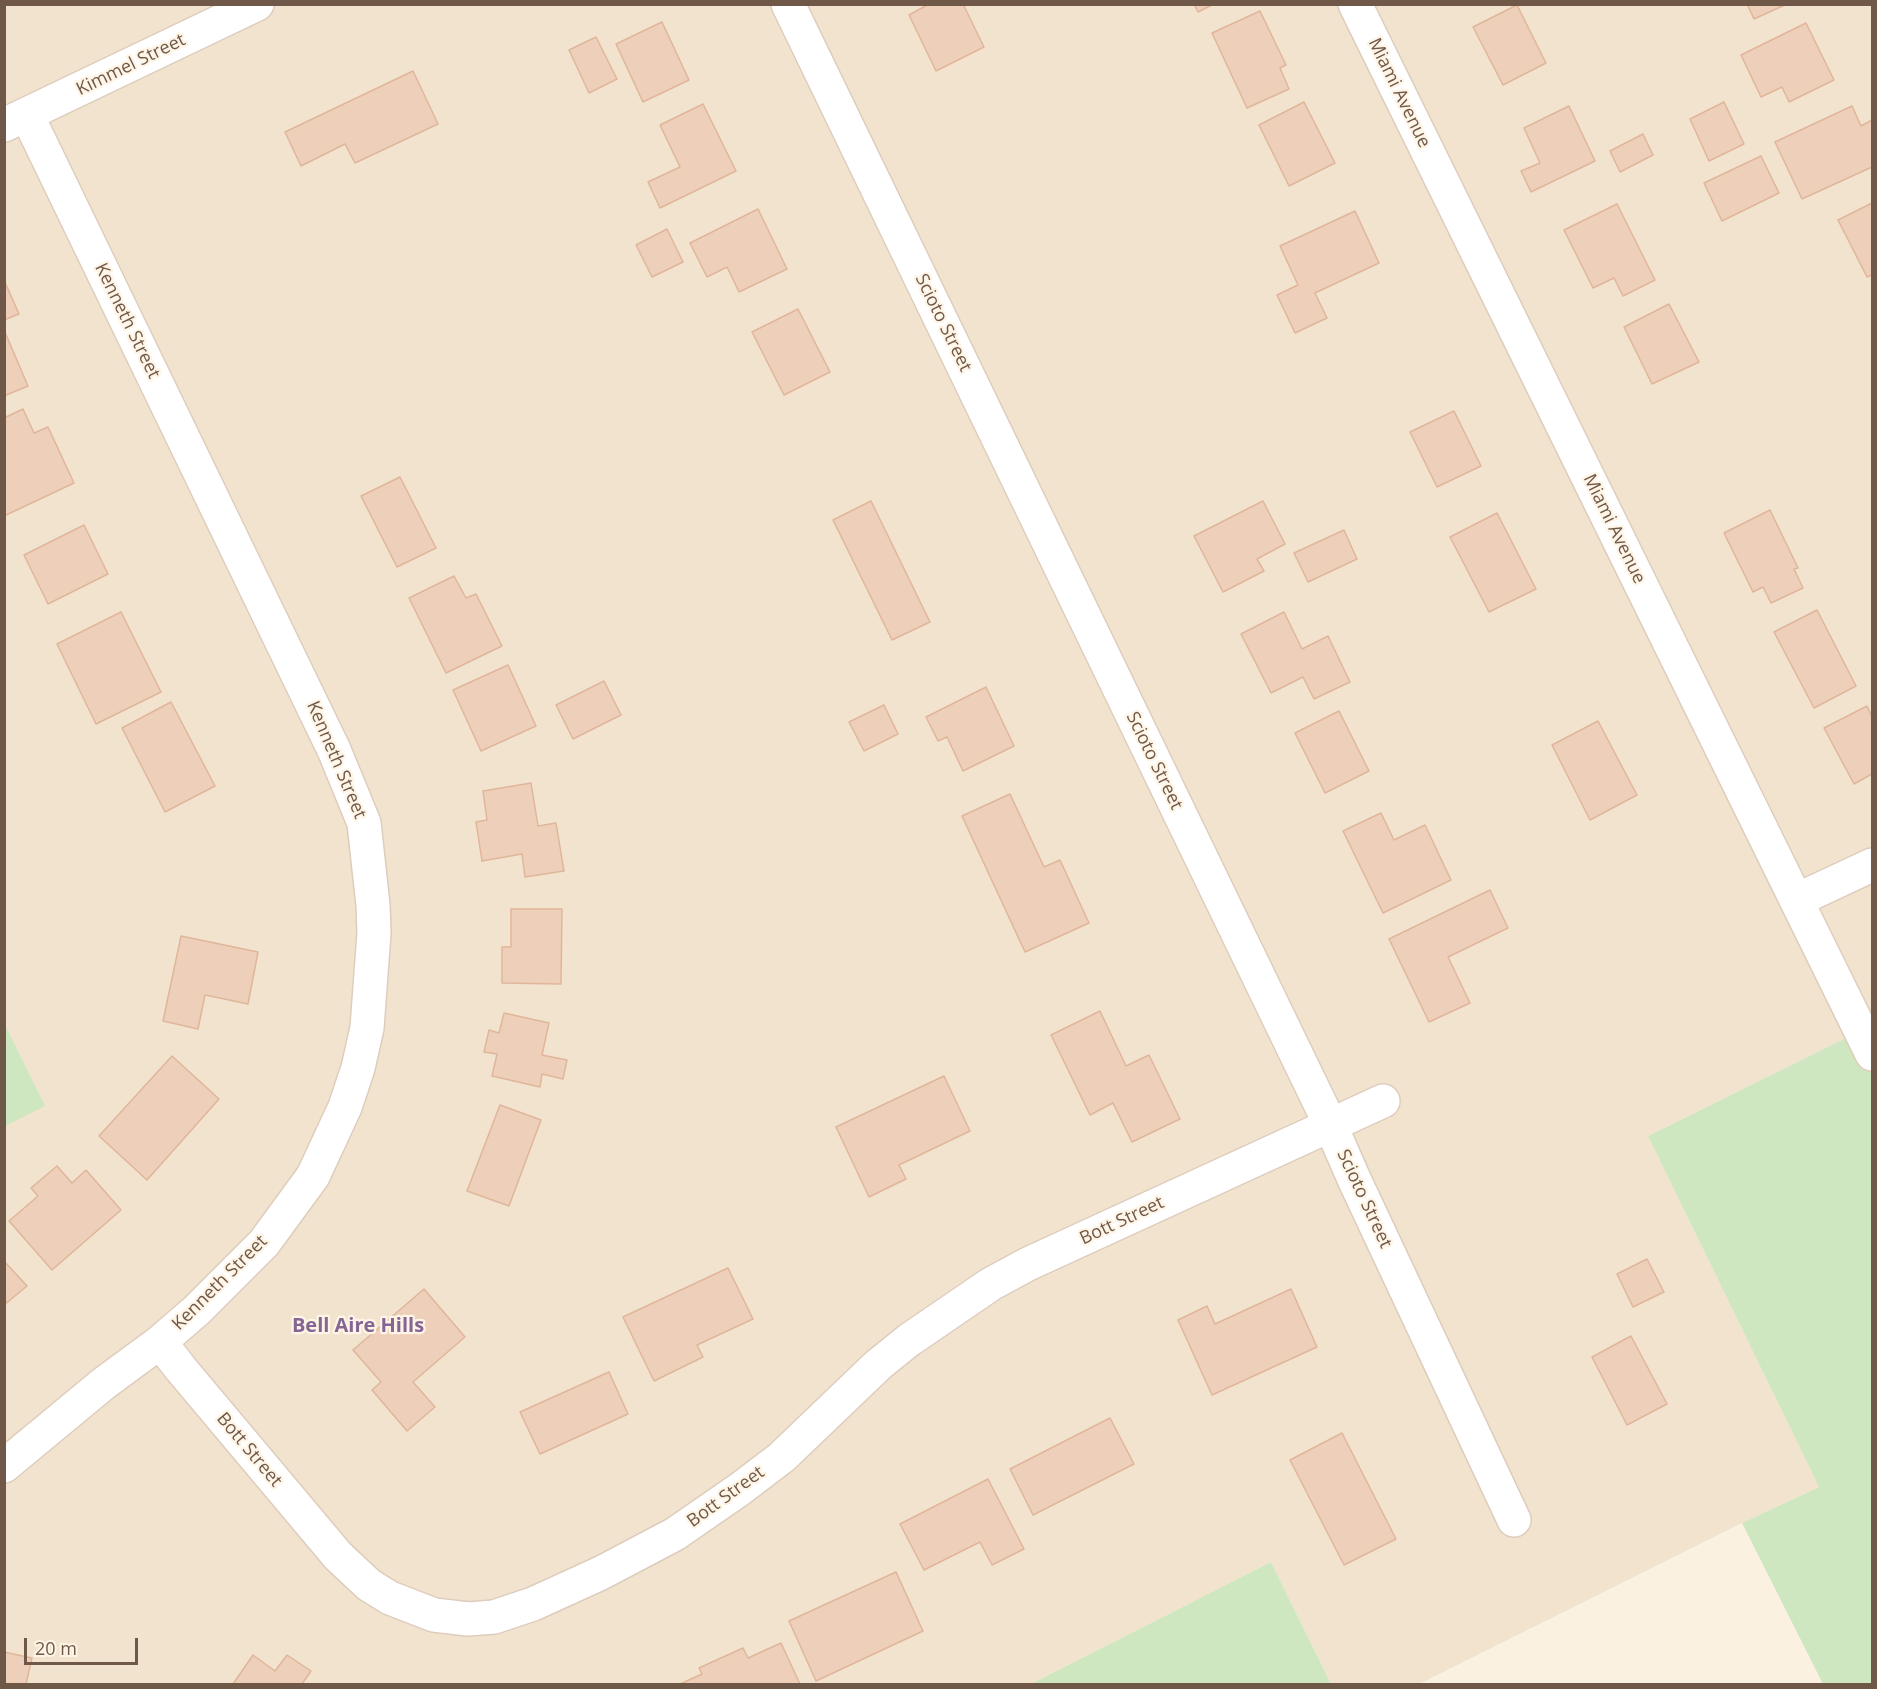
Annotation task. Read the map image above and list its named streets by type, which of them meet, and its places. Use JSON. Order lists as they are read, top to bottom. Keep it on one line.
{"streets":{"street":["Kimmel Street","Miami Avenue","Kenneth Street","Scioto Street","Bott Street"]},"crossings":[["Kimmel Street","Kenneth Street"],["Kenneth Street","Bott Street"],["Scioto Street","Bott Street"]],"districts":["Bell Aire Hills"],"scale_bar":"20 m"}
